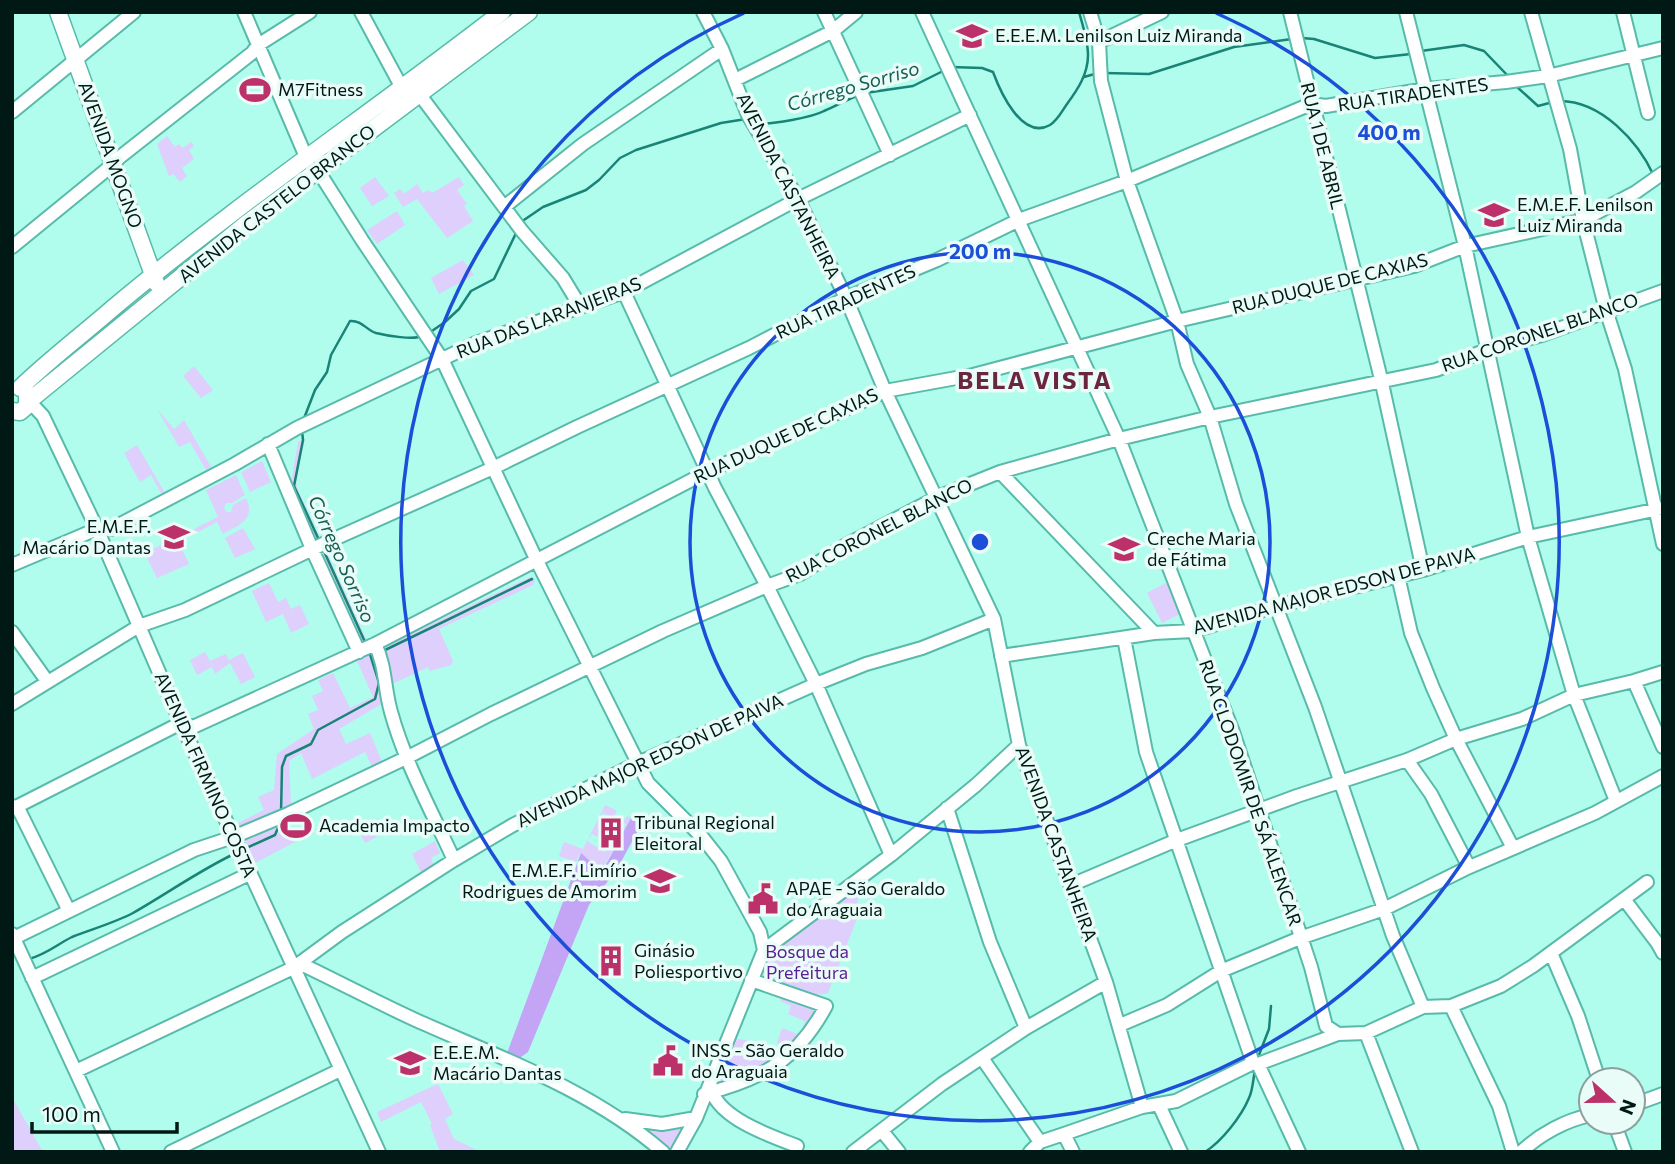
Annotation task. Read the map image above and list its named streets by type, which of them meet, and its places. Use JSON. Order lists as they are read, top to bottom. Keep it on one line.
{"streets":{"main road":["AVENIDA MOGNO","AVENIDA CASTELO BRANCO"],"street":["RUA TIRADENTES","RUA 1 DE ABRIL","AVENIDA CASTANHEIRA","RUA DUQUE DE CAXIAS","RUA DAS LARANJEIRAS","RUA CORONEL BLANCO","AVENIDA MAJOR EDSON DE PAIVA","AVENIDA FIRMINO COSTA","RUA CLODOMIR DE SÁ ALENCAR"]},"crossings":[["RUA TIRADENTES","RUA 1 DE ABRIL"],["RUA TIRADENTES","AVENIDA CASTANHEIRA"],["RUA TIRADENTES","AVENIDA FIRMINO COSTA"],["RUA TIRADENTES","RUA CLODOMIR DE SÁ ALENCAR"],["RUA 1 DE ABRIL","RUA DUQUE DE CAXIAS"],["RUA 1 DE ABRIL","RUA CORONEL BLANCO"],["RUA 1 DE ABRIL","AVENIDA MAJOR EDSON DE PAIVA"],["AVENIDA MOGNO","AVENIDA CASTELO BRANCO"],["AVENIDA CASTANHEIRA","RUA DUQUE DE CAXIAS"],["AVENIDA CASTANHEIRA","RUA DAS LARANJEIRAS"],["AVENIDA CASTANHEIRA","RUA CORONEL BLANCO"],["AVENIDA CASTANHEIRA","AVENIDA MAJOR EDSON DE PAIVA"],["AVENIDA CASTELO BRANCO","AVENIDA FIRMINO COSTA"],["RUA DUQUE DE CAXIAS","AVENIDA FIRMINO COSTA"],["RUA DUQUE DE CAXIAS","RUA CLODOMIR DE SÁ ALENCAR"],["RUA DAS LARANJEIRAS","AVENIDA FIRMINO COSTA"],["RUA DAS LARANJEIRAS","RUA CLODOMIR DE SÁ ALENCAR"],["RUA CORONEL BLANCO","AVENIDA FIRMINO COSTA"],["RUA CORONEL BLANCO","RUA CLODOMIR DE SÁ ALENCAR"],["AVENIDA MAJOR EDSON DE PAIVA","AVENIDA FIRMINO COSTA"],["AVENIDA MAJOR EDSON DE PAIVA","RUA CLODOMIR DE SÁ ALENCAR"]],"districts":["BELA VISTA"],"water":["Córrego Sorriso"],"parks":["Bosque da Prefeitura"],"places":{"school or university":["E.E.E.M. Lenilson Luiz Miranda","E.M.E.F. Lenilson Luiz Miranda","E.M.E.F. Macário Dantas","Creche Maria de Fátima","E.M.E.F. Limírio Rodrigues de Amorim","E.E.E.M. Macário Dantas"],"sports":["M7Fitness","Academia Impacto"],"building":["Tribunal Regional Eleitoral","Ginásio Poliesportivo"],"public building":["APAE - São Geraldo do Araguaia","INSS - São Geraldo do Araguaia"]},"scale_bar":"100 m","north":"right","rings":["400 m","200 m"]}
